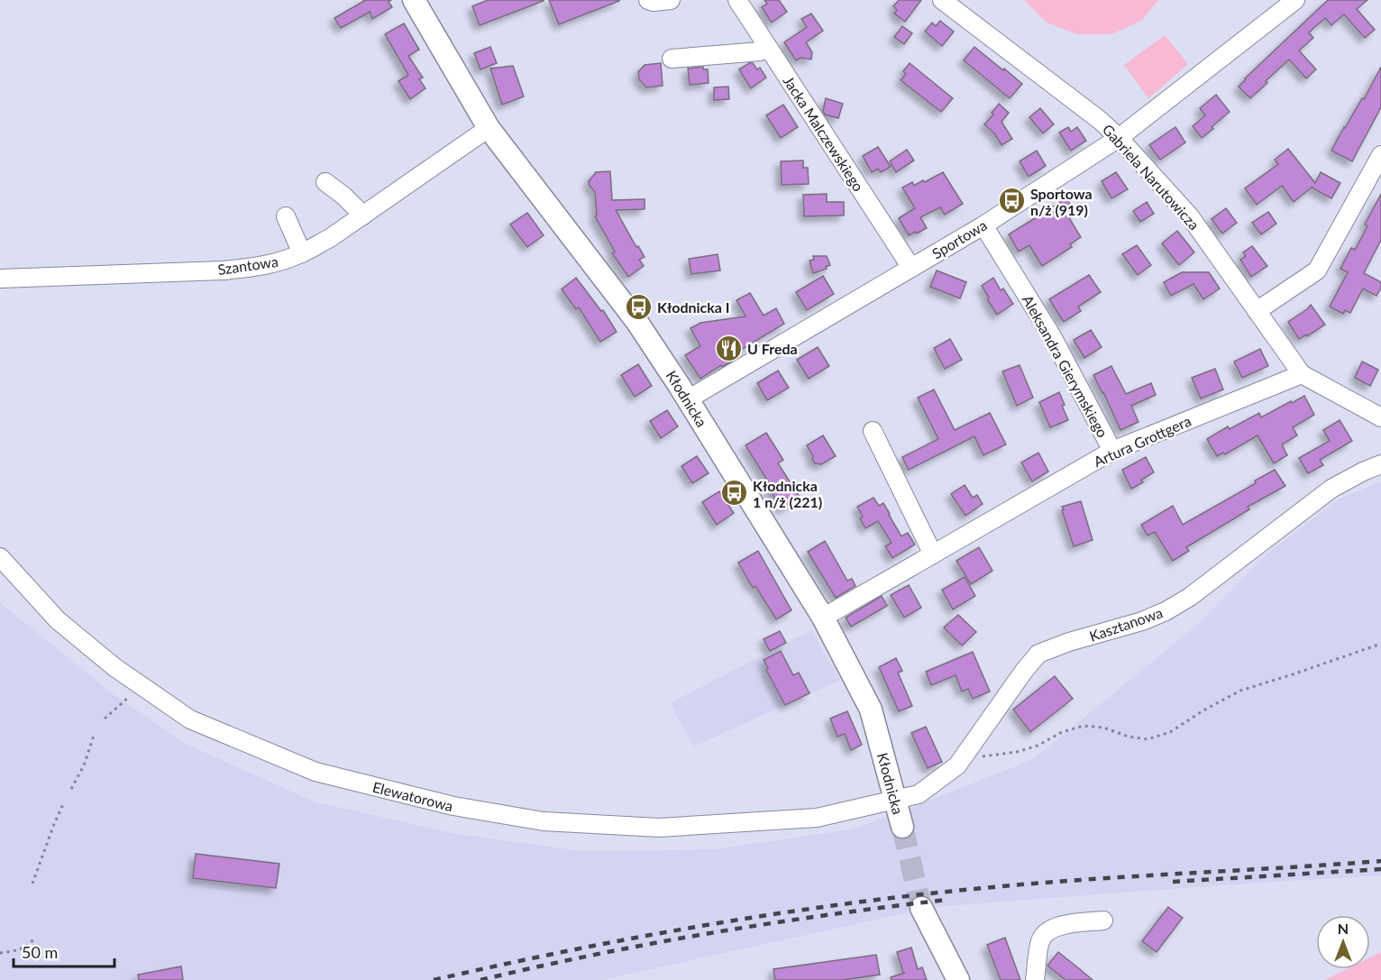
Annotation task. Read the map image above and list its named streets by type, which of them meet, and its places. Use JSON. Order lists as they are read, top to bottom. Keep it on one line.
{"streets":{"main road":["Kłodnicka"],"street":["Jacka Malczewskiego","Gabriela Narutowicza","Sportowa","Szantowa","Aleksandra Gierymskiego","Artura Grottgera","Kasztanowa","Elewatorowa"]},"crossings":[["Jacka Malczewskiego","Sportowa"],["Gabriela Narutowicza","Sportowa"],["Gabriela Narutowicza","Artura Grottgera"],["Sportowa","Aleksandra Gierymskiego"],["Sportowa","Kłodnicka"],["Szantowa","Kłodnicka"],["Aleksandra Gierymskiego","Artura Grottgera"],["Kłodnicka","Artura Grottgera"],["Kłodnicka","Kasztanowa"],["Kłodnicka","Elewatorowa"],["Kasztanowa","Elewatorowa"]],"places":{"bus stop":["Sportowa n/ż (919)","Kłodnicka I","Kłodnicka 1 n/ż (221)"],"restaurant":["U Freda"]},"scale_bar":"50 m","north":"top"}
